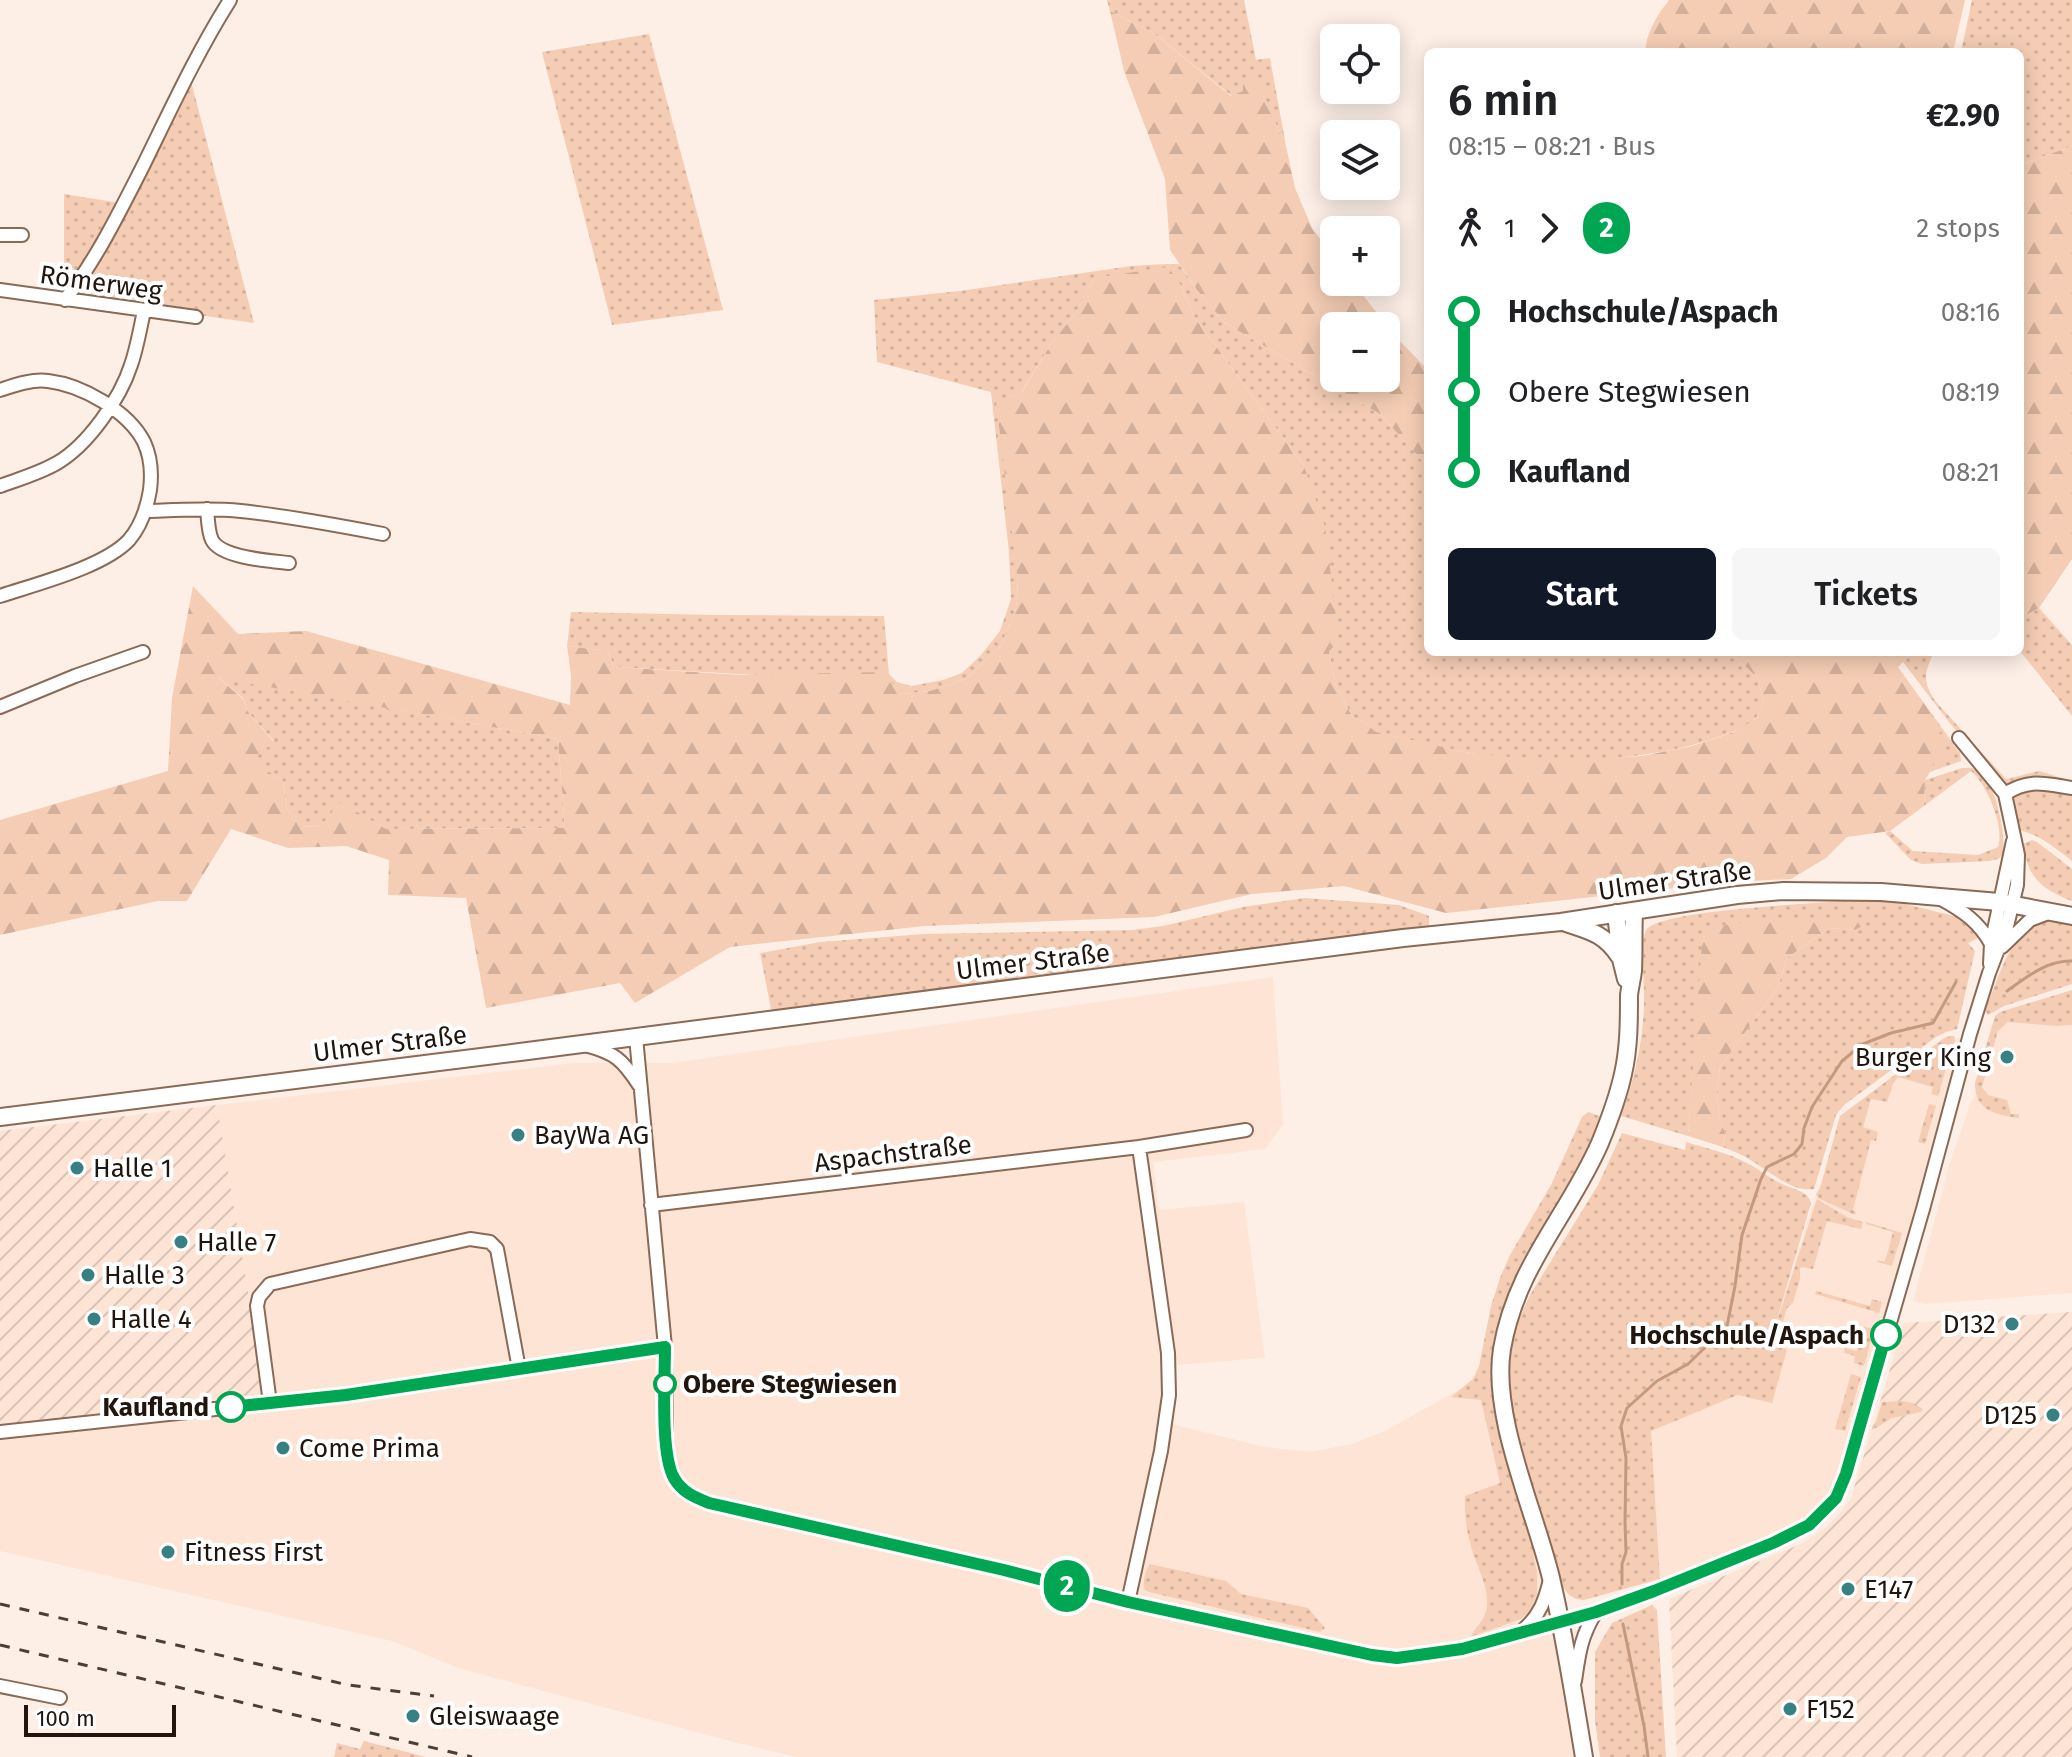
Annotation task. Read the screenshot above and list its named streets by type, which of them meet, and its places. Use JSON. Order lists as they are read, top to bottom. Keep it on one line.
{"streets":{"main road":["Ulmer Straße"],"street":["Römerweg","Aspachstraße"]},"places":["Burger King","BayWa AG","Halle 1","Halle 7","Halle 3","Halle 4","D132","Hochschule/Aspach","Obere Stegwiesen","Kaufland","D125","Come Prima","Fitness First","E147","F152","Gleiswaage"],"lines":["bus line 2"],"scale_bar":"100 m","page":{"on_map":"2","map_buttons":["+","−"],"heading":["6 min","08:15 – 08:21 · Bus","€2.90"],"legs":["1","2","2 stops"],"list":[{"name":"Hochschule/Aspach","value":"08:16"},{"name":"Obere Stegwiesen","value":"08:19"},{"name":"Kaufland","value":"08:21"}],"buttons":["Start","Tickets"],"scale":"100 m"}}
